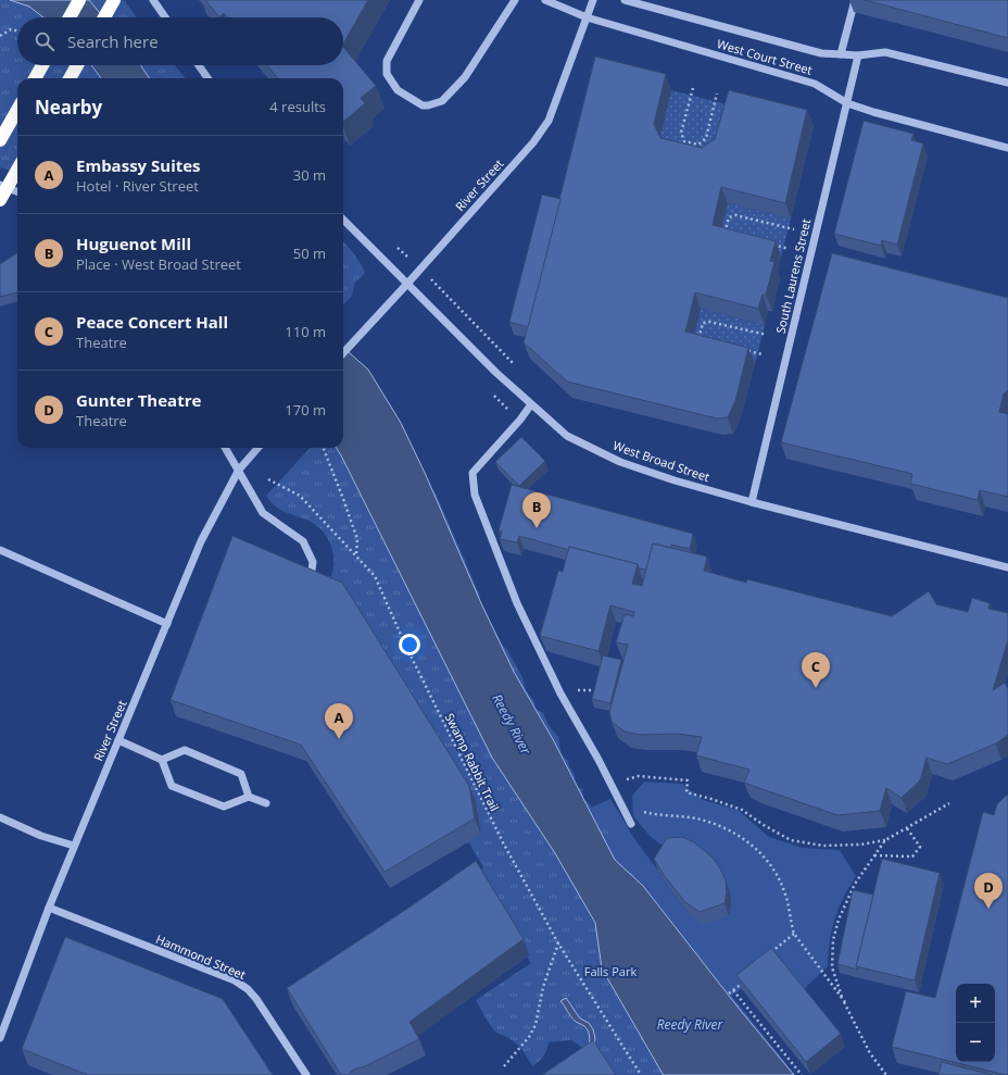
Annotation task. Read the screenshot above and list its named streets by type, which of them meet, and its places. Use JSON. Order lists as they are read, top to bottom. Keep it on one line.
{"streets":{"street":["West Court Street","River Street","South Laurens Street","West Broad Street","Hammond Street"],"path":["Swamp Rabbit Trail"]},"crossings":[["West Court Street","River Street"],["West Court Street","South Laurens Street"],["River Street","West Broad Street"],["River Street","Hammond Street"],["South Laurens Street","West Broad Street"]],"water":["Reedy River"],"parks":["Falls Park"],"page":{"search":"Search here","heading":["Nearby","4 results"],"list":[{"mark":"A","name":"Embassy Suites","note":"Hotel · River Street","value":"30 m"},{"mark":"B","name":"Huguenot Mill","note":"Place · West Broad Street","value":"50 m"},{"mark":"C","name":"Peace Concert Hall","note":"Theatre","value":"110 m"},{"mark":"D","name":"Gunter Theatre","note":"Theatre","value":"170 m"}],"pins":["B","C","A","D"],"map_buttons":["+","−"]}}
